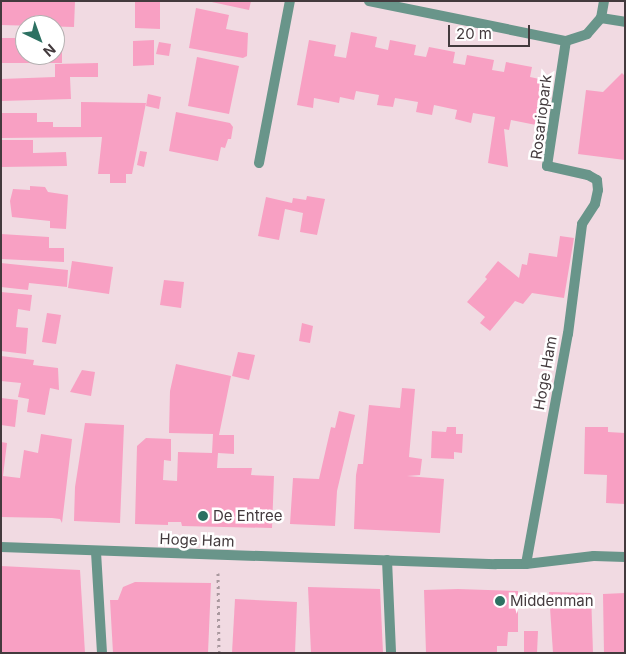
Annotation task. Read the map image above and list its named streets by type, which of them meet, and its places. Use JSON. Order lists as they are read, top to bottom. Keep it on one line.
{"streets":{"street":["Rosariopark","Hoge Ham"]},"crossings":[["Rosariopark","Hoge Ham"]],"places":["De Entree","Middenman"],"scale_bar":"20 m","north":"bottom right"}
